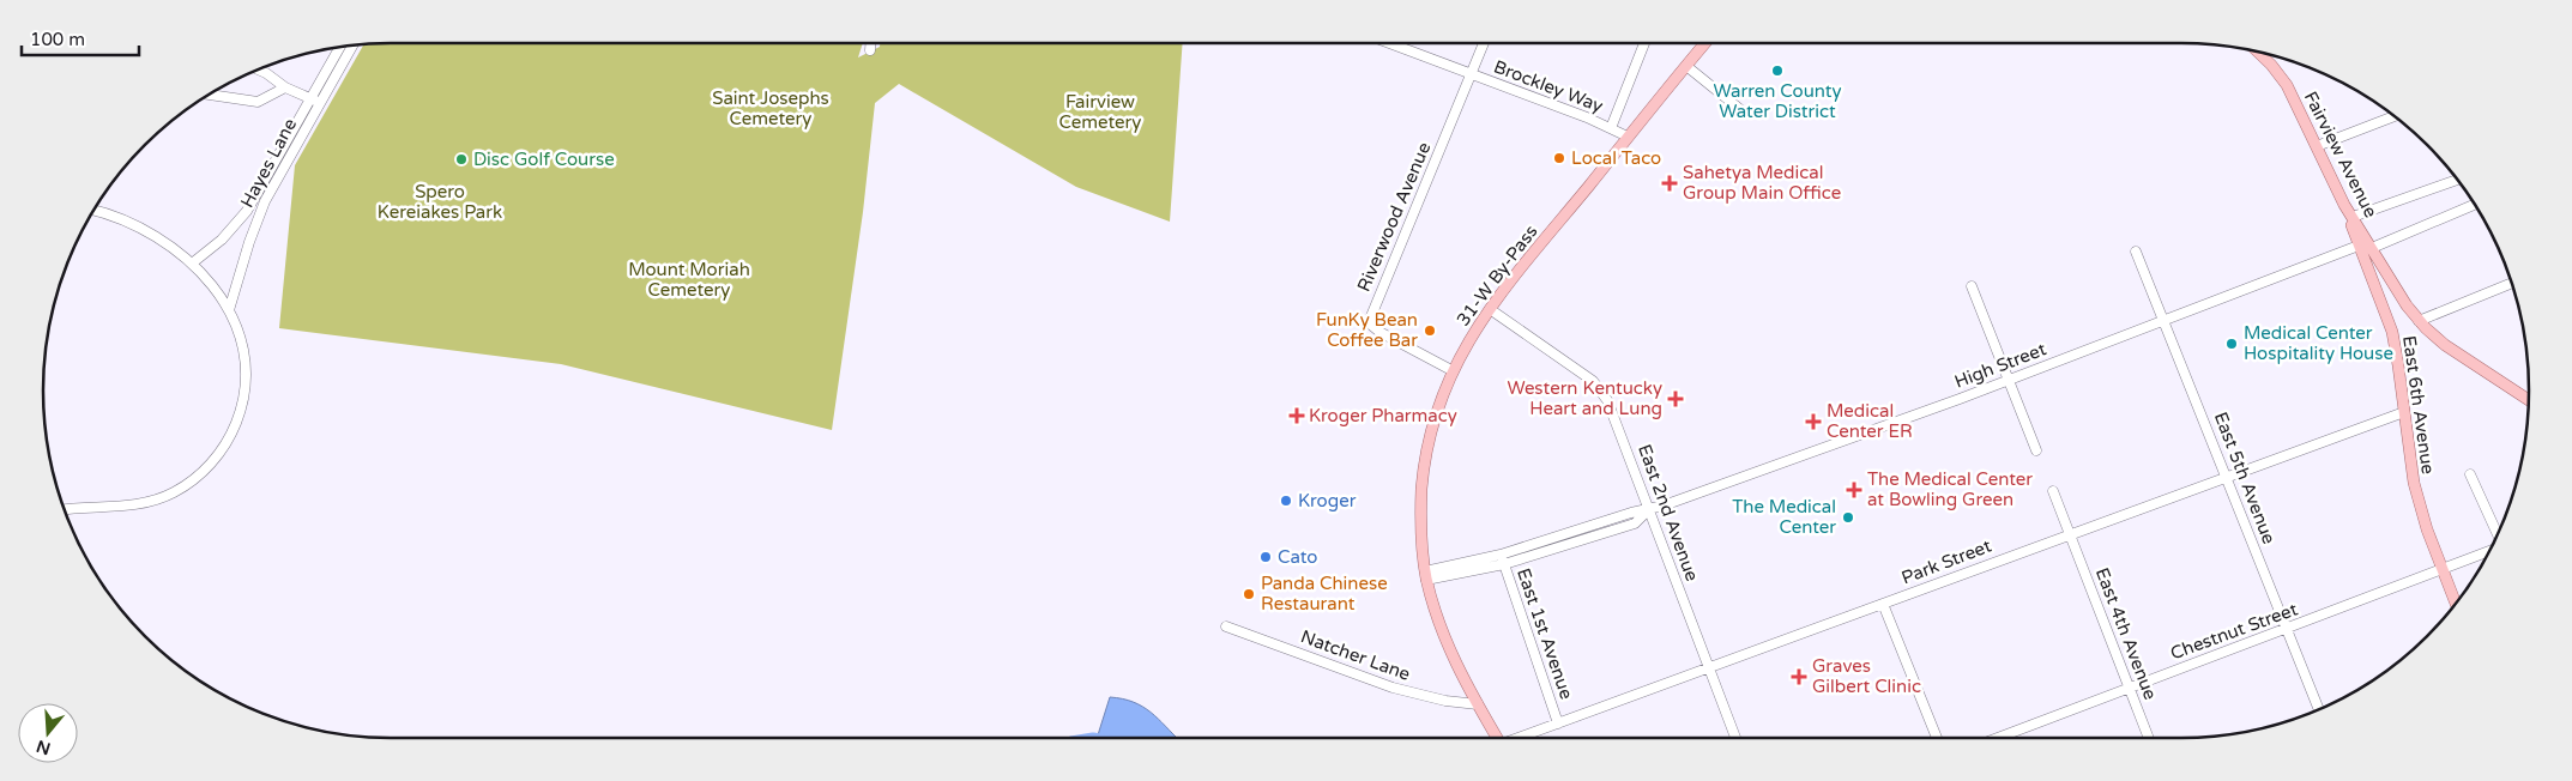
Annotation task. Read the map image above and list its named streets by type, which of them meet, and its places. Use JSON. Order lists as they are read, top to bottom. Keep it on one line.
{"streets":{"main road":["Fairview Avenue","31-W By-Pass","East 6th Avenue"],"street":["Brockley Way","Hayes Lane","Riverwood Avenue","High Street","East 5th Avenue","East 2nd Avenue","Park Street","Chestnut Street","East 1st Avenue","East 4th Avenue","Natcher Lane"]},"crossings":[["Brockley Way","Riverwood Avenue"],["Brockley Way","31-W By-Pass"],["Fairview Avenue","East 6th Avenue"],["Riverwood Avenue","31-W By-Pass"],["31-W By-Pass","East 2nd Avenue"],["31-W By-Pass","Natcher Lane"],["High Street","East 6th Avenue"],["High Street","East 5th Avenue"],["High Street","East 2nd Avenue"],["East 6th Avenue","Park Street"],["East 6th Avenue","Chestnut Street"],["East 5th Avenue","Park Street"],["East 5th Avenue","Chestnut Street"],["East 2nd Avenue","Park Street"],["Park Street","East 1st Avenue"],["Park Street","East 4th Avenue"],["Chestnut Street","East 4th Avenue"]],"parks":["Saint Josephs Cemetery","Fairview Cemetery","Spero Kereiakes Park","Mount Moriah Cemetery"],"places":{"other":["Warren County Water District","Local Taco","Disc Golf Course","FunKy Bean Coffee Bar","Medical Center Hospitality House","Kroger","The Medical Center","Cato","Panda Chinese Restaurant"],"health":["Sahetya Medical Group Main Office","Western Kentucky Heart and Lung","Kroger Pharmacy","Medical Center ER","The Medical Center at Bowling Green","Graves Gilbert Clinic"]},"scale_bar":"100 m","north":"bottom"}
